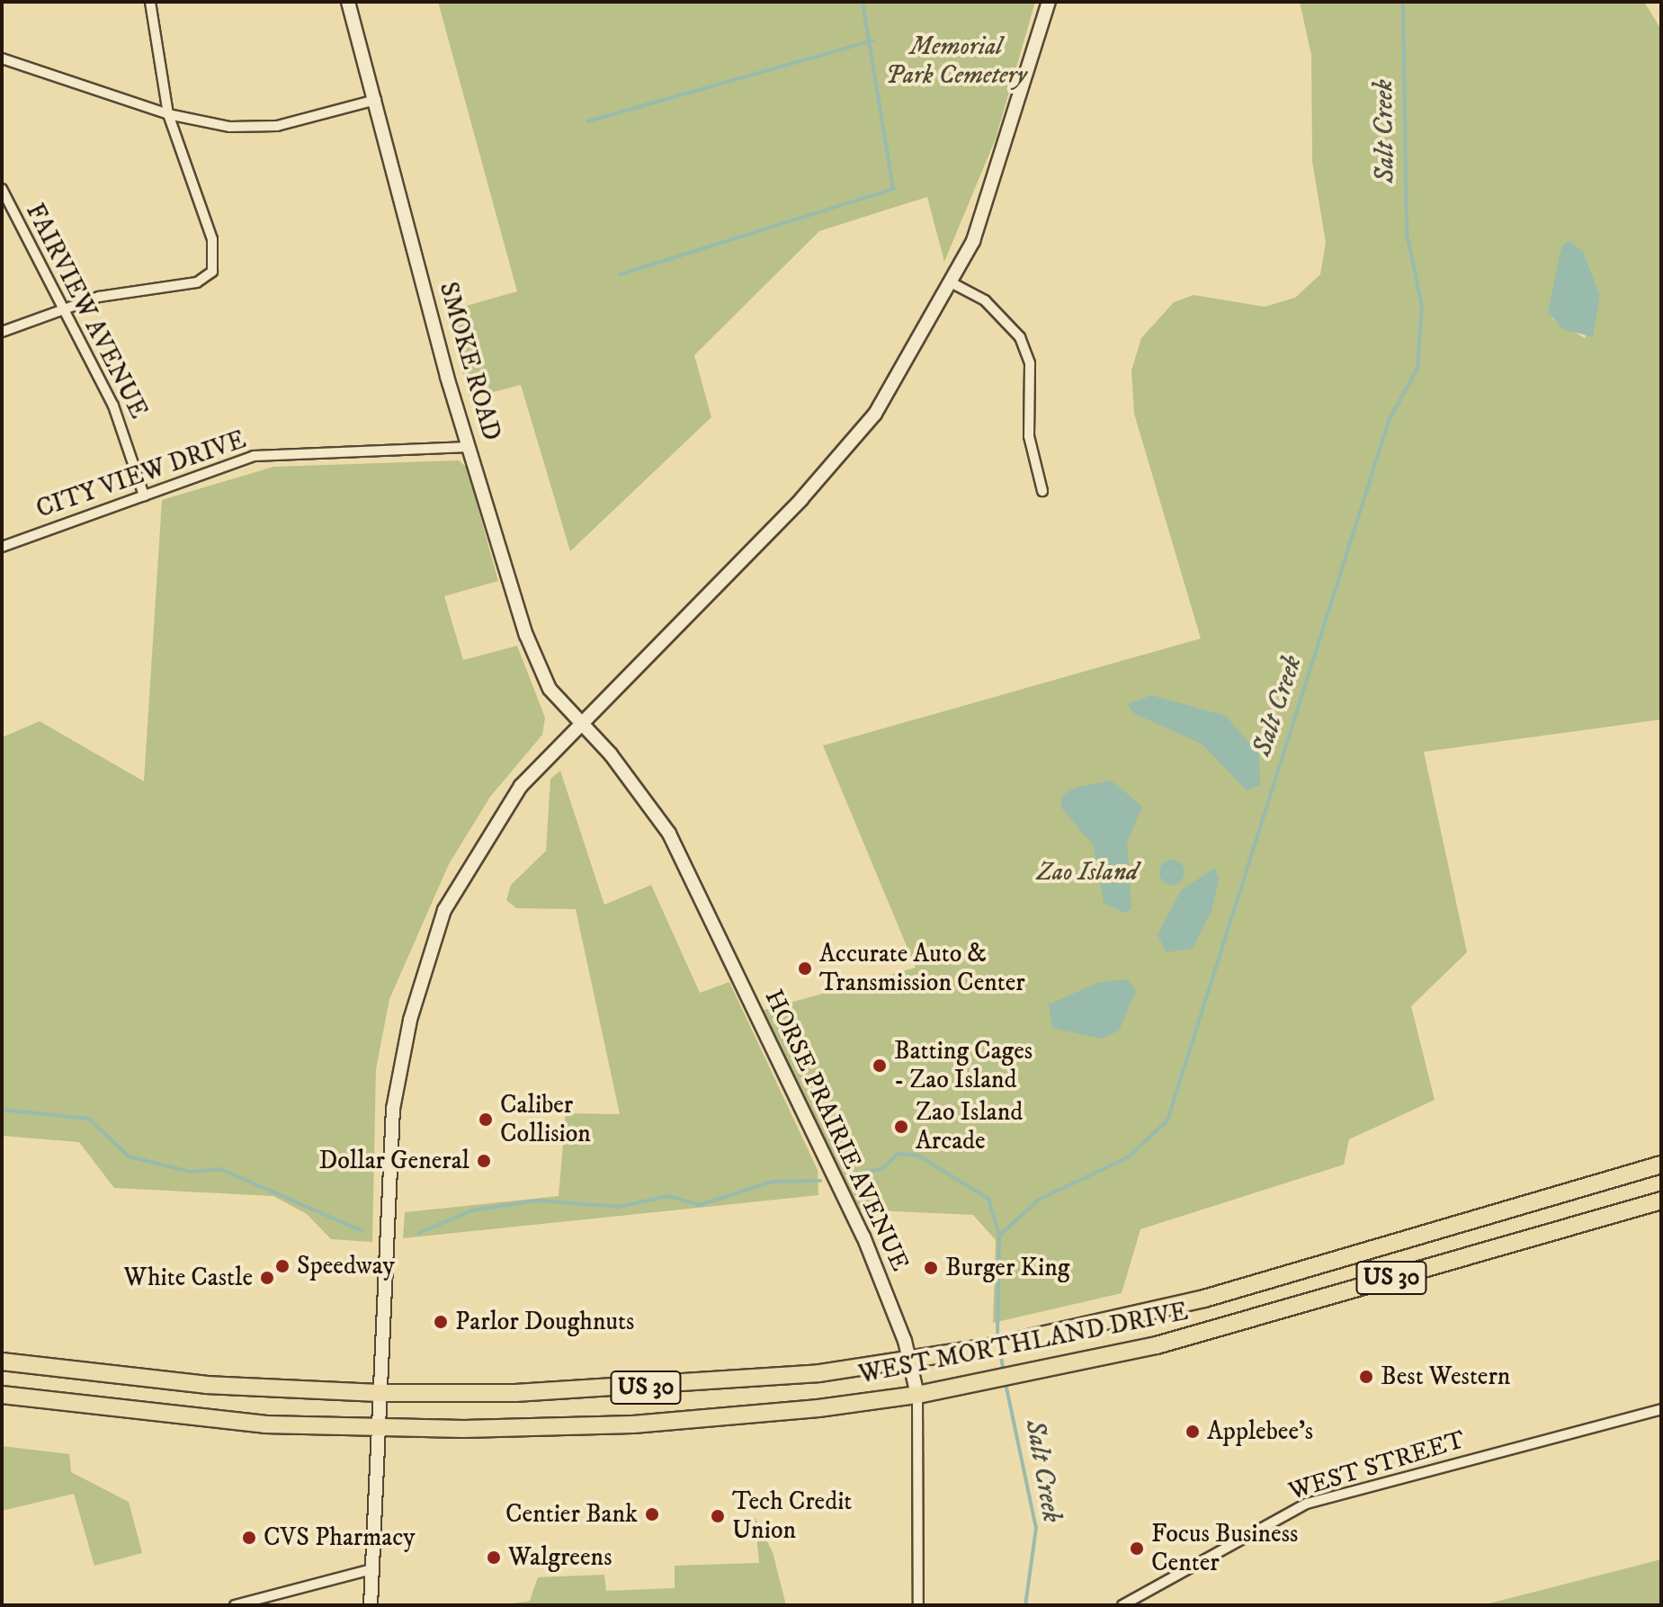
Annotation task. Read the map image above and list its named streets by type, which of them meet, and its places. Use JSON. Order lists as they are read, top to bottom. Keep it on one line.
{"streets":{"highway":["US 30","WEST MORTHLAND DRIVE"],"main road":["SMOKE ROAD","HORSE PRAIRIE AVENUE"],"street":["FAIRVIEW AVENUE","CITY VIEW DRIVE","WEST STREET"]},"crossings":[["FAIRVIEW AVENUE","CITY VIEW DRIVE"],["SMOKE ROAD","CITY VIEW DRIVE"],["SMOKE ROAD","HORSE PRAIRIE AVENUE"],["HORSE PRAIRIE AVENUE","WEST MORTHLAND DRIVE"],["US 30","WEST MORTHLAND DRIVE"]],"water":["Salt Creek"],"parks":["Memorial Park Cemetery","Zao Island"],"places":["Accurate Auto & Transmission Center","Batting Cages - Zao Island","Caliber Collision","Zao Island Arcade","Dollar General","Speedway","Burger King","White Castle","Parlor Doughnuts","Best Western","Applebee's","Centier Bank","Tech Credit Union","CVS Pharmacy","Focus Business Center","Walgreens"]}
